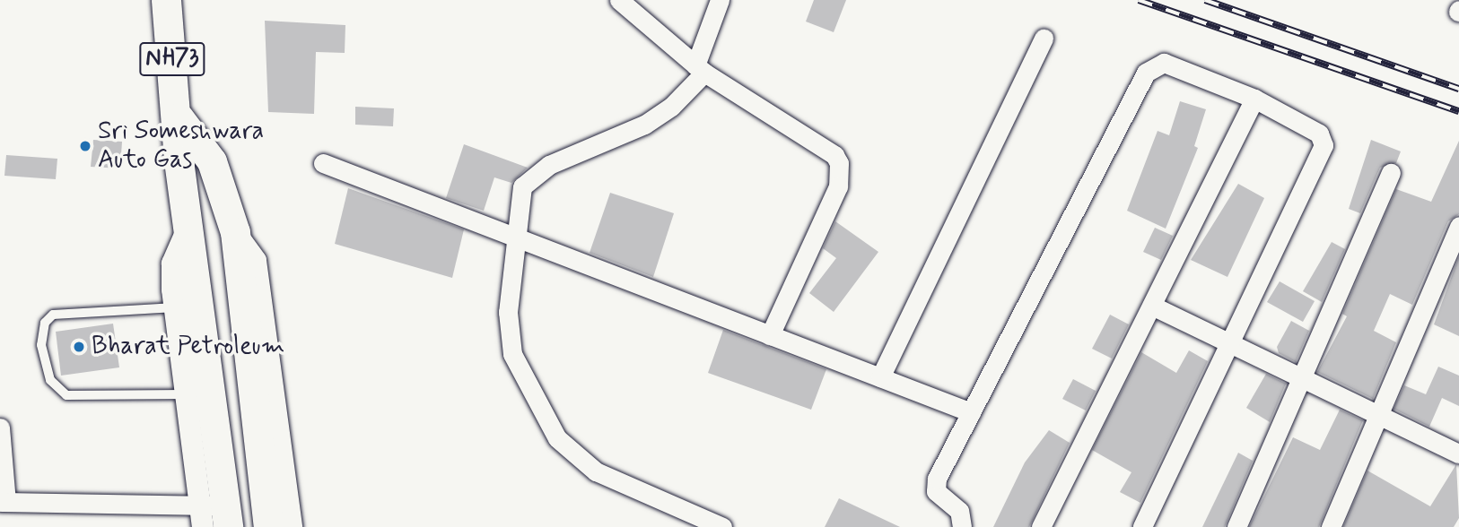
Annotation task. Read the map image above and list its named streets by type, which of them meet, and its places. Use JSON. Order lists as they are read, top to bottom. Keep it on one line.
{"streets":{"highway":["NH73"]},"places":["Sri Someshwara Auto Gas","Bharat Petroleum"]}
